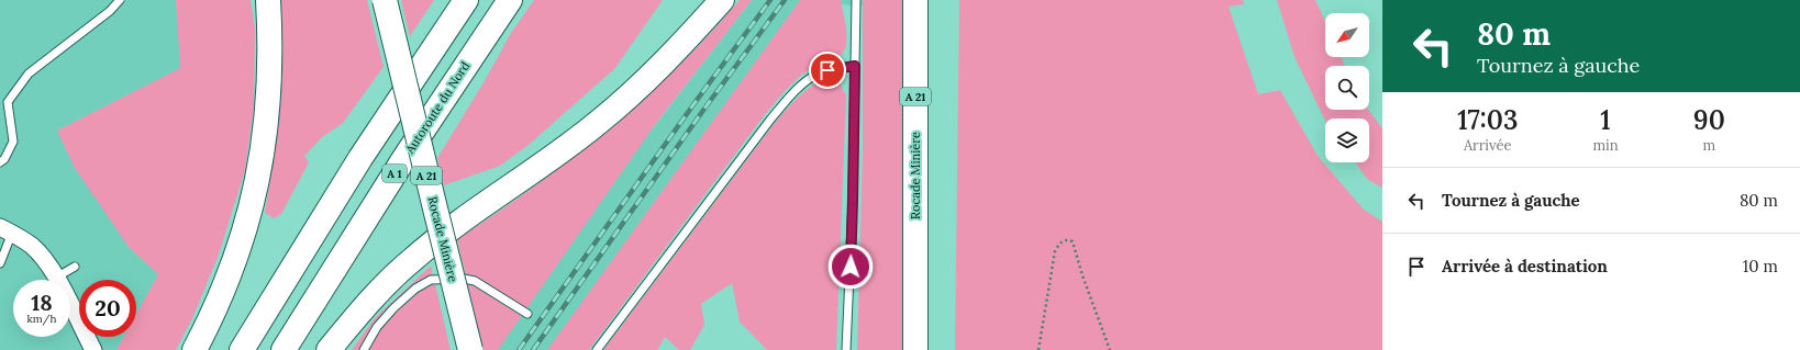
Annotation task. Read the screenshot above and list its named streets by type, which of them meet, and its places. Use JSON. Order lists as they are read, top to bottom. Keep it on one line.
{"streets":{"highway":["A 21","Autoroute du Nord","A 1","Rocade Minière"]},"north":"bottom left","page":{"turn":["80 m","Tournez à gauche"],"eta":["17:03","Arrivée","1","min","90","m"],"list":[{"name":"Tournez à gauche","value":"80 m"},{"name":"Arrivée à destination","value":"10 m"}],"speed":"18 km/h","limit":"20"}}
